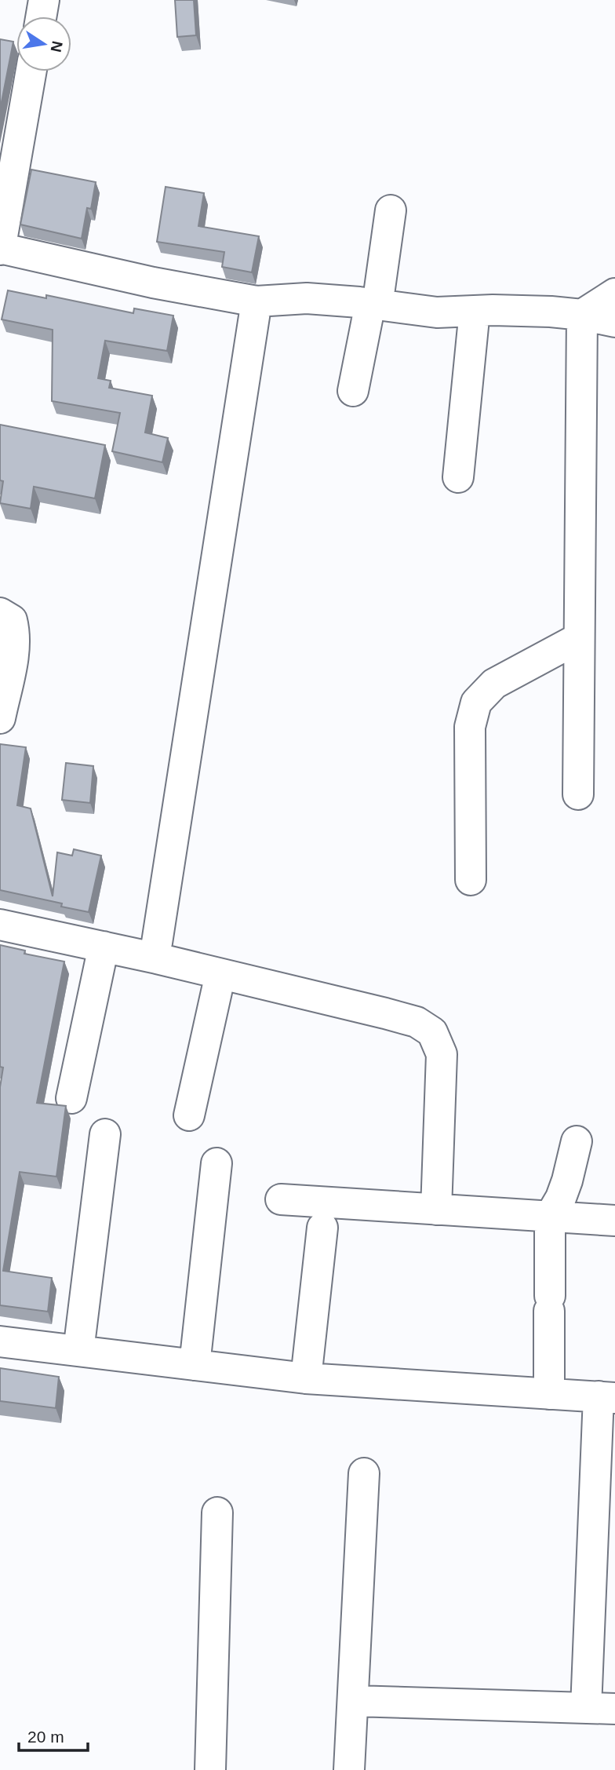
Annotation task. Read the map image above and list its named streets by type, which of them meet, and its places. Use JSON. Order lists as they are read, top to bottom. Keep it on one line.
{"scale_bar":"20 m","north":"right"}
